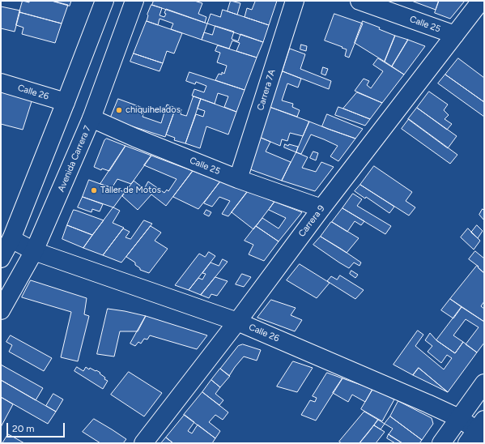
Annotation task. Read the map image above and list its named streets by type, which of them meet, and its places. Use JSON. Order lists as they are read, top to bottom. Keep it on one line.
{"streets":{"street":["Calle 25","Carrera 7A","Calle 26","Avenida Carrera 7","Carrera 9"]},"crossings":[["Calle 25","Carrera 7A"],["Calle 25","Avenida Carrera 7"],["Calle 25","Carrera 9"],["Calle 26","Avenida Carrera 7"],["Calle 26","Carrera 9"]],"places":["chiquihelados","Taller de Motos"],"scale_bar":"20 m"}
